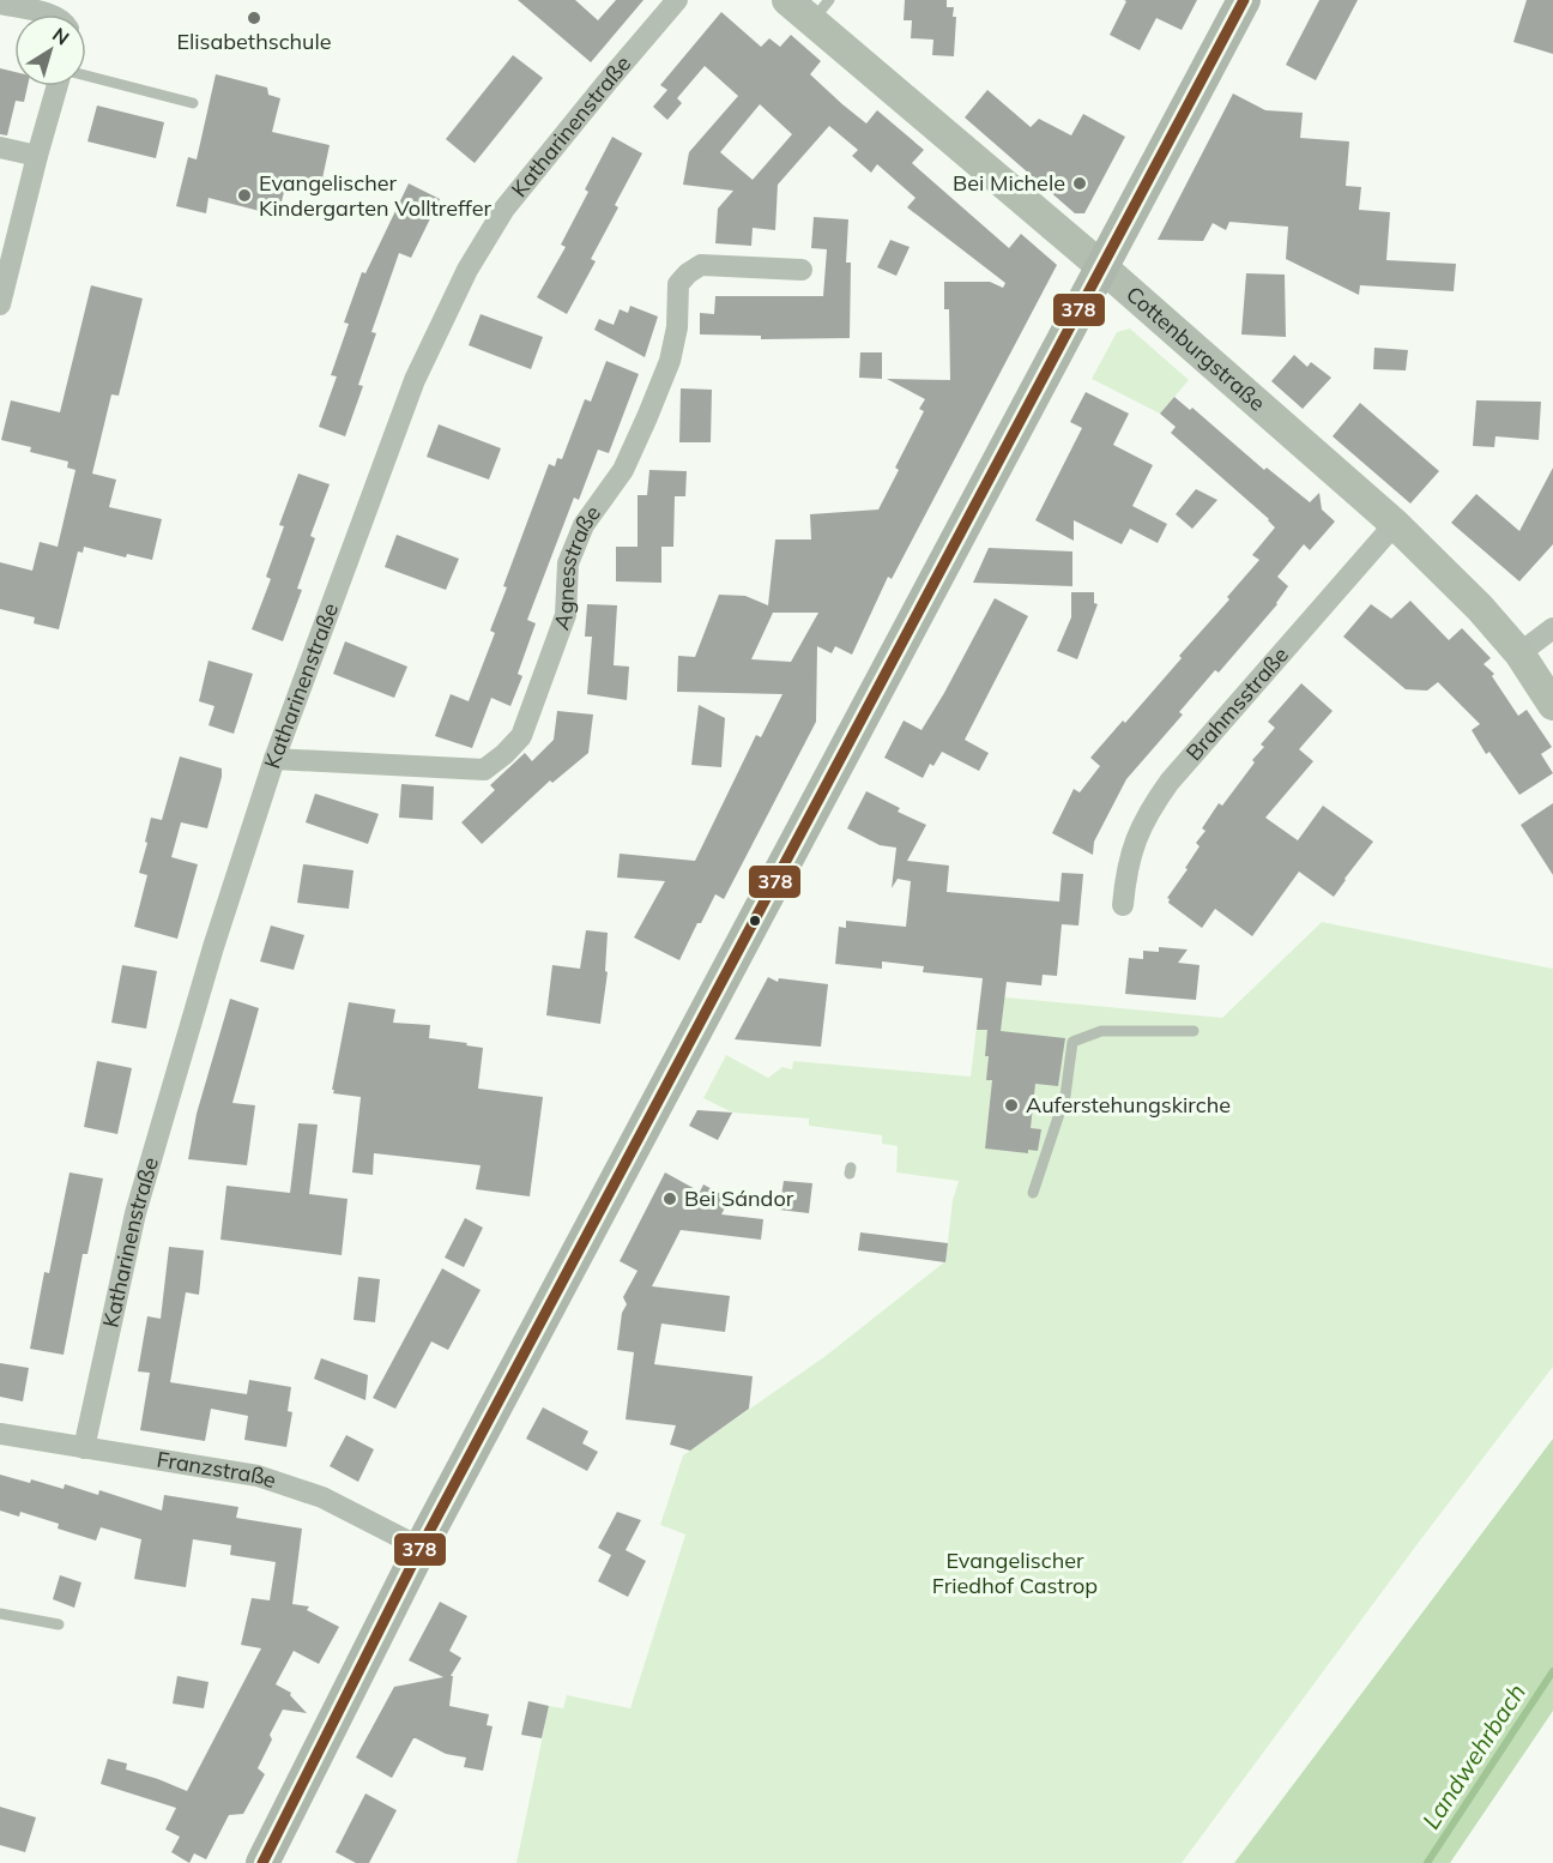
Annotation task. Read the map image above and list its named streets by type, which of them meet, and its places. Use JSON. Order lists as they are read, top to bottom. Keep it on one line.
{"streets":{"street":["Katharinenstraße","Cottenburgstraße","Agnesstraße","Brahmsstraße","Franzstraße"]},"crossings":[["Katharinenstraße","Agnesstraße"],["Katharinenstraße","Franzstraße"],["Cottenburgstraße","Brahmsstraße"]],"water":["Landwehrbach"],"parks":["Evangelischer Friedhof Castrop"],"places":["Elisabethschule","Bei Michele","Evangelischer Kindergarten Volltreffer","Auferstehungskirche","Bei Sándor"],"lines":["transit line 378"],"north":"top right"}
